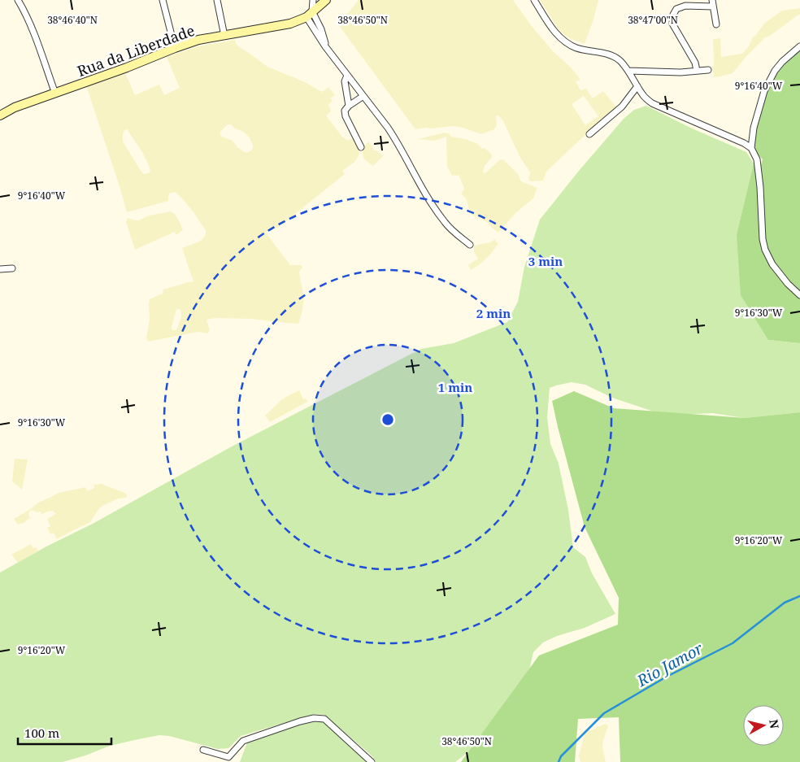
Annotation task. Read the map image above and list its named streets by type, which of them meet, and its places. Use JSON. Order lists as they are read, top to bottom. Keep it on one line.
{"streets":{"street":["Rua da Liberdade"]},"water":["Rio Jamor"],"scale_bar":"100 m","north":"right","coordinates":["38°46'40\"N","38°46'50\"N","38°47'00\"N","9°16'40\"W","9°16'30\"W","9°16'20\"W"],"rings":["3 min","2 min","1 min"]}
